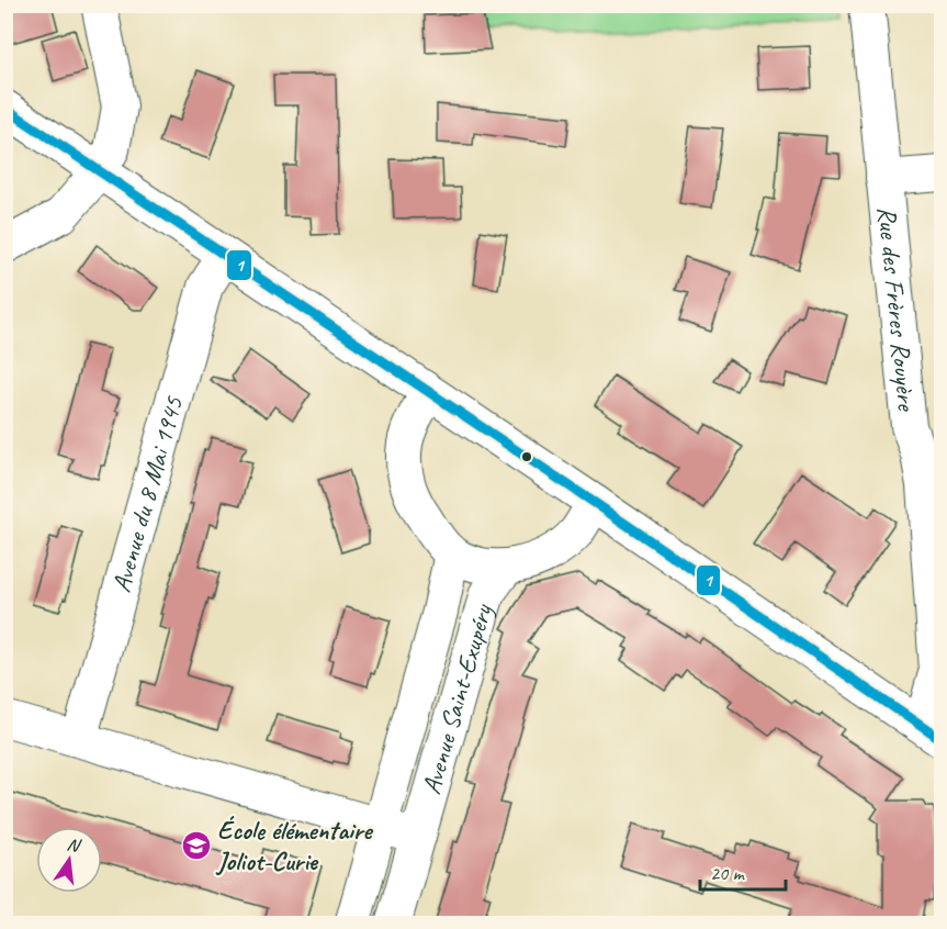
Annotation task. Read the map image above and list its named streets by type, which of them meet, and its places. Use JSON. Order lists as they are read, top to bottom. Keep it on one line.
{"streets":{"street":["Rue des Frères Rouyère","Avenue du 8 Mai 1945","Avenue Saint-Exupéry"]},"places":{"school or university":["École élémentaire Joliot-Curie"]},"lines":["transit line 1"],"scale_bar":"20 m","north":"top"}
